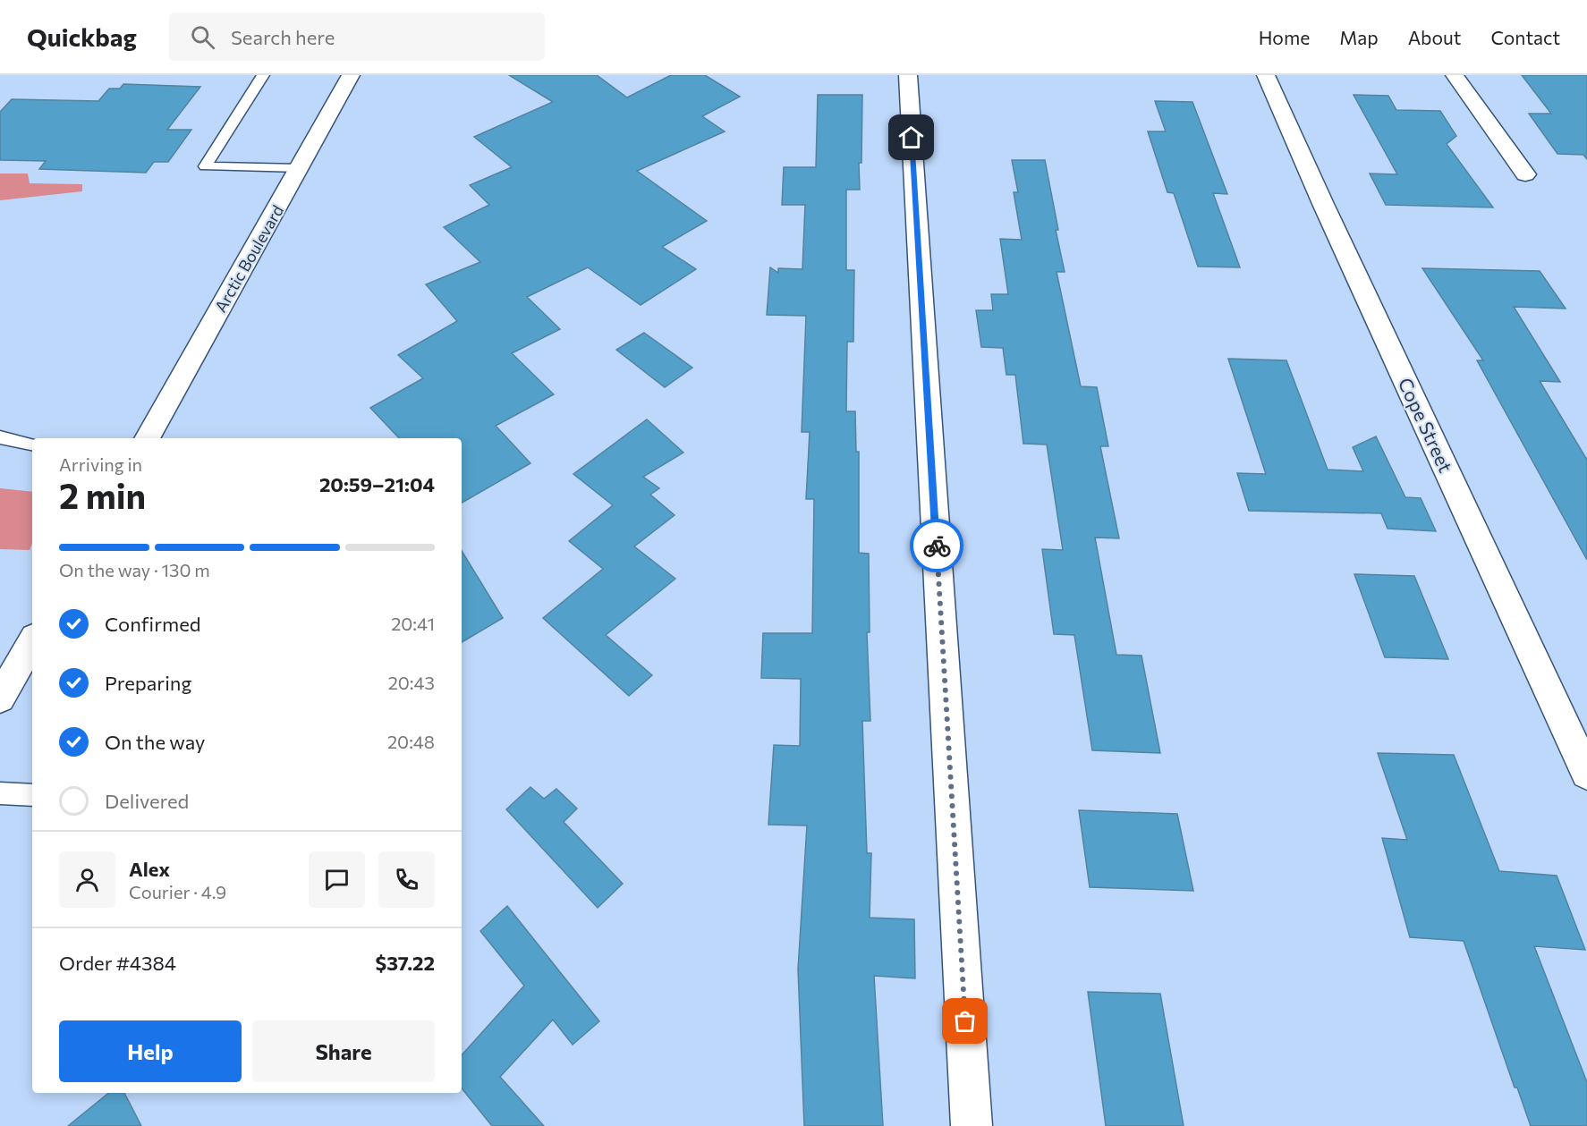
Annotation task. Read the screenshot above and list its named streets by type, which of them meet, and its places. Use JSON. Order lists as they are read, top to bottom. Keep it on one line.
{"streets":{"street":["Arctic Boulevard","Cope Street"]},"page":{"header":"Quickbag","search":"Search here","nav":["Home","Map","About","Contact"],"heading":["2 min","Arriving in","20:59–21:04"],"panel":["Alex","Courier · 4.9","Order #4384","$37.22"],"bar":"On the way · 130 m","list":[["Confirmed","20:41"],["Preparing","20:43"],["On the way","20:48"],"Delivered"],"buttons":["Help","Share"]}}
